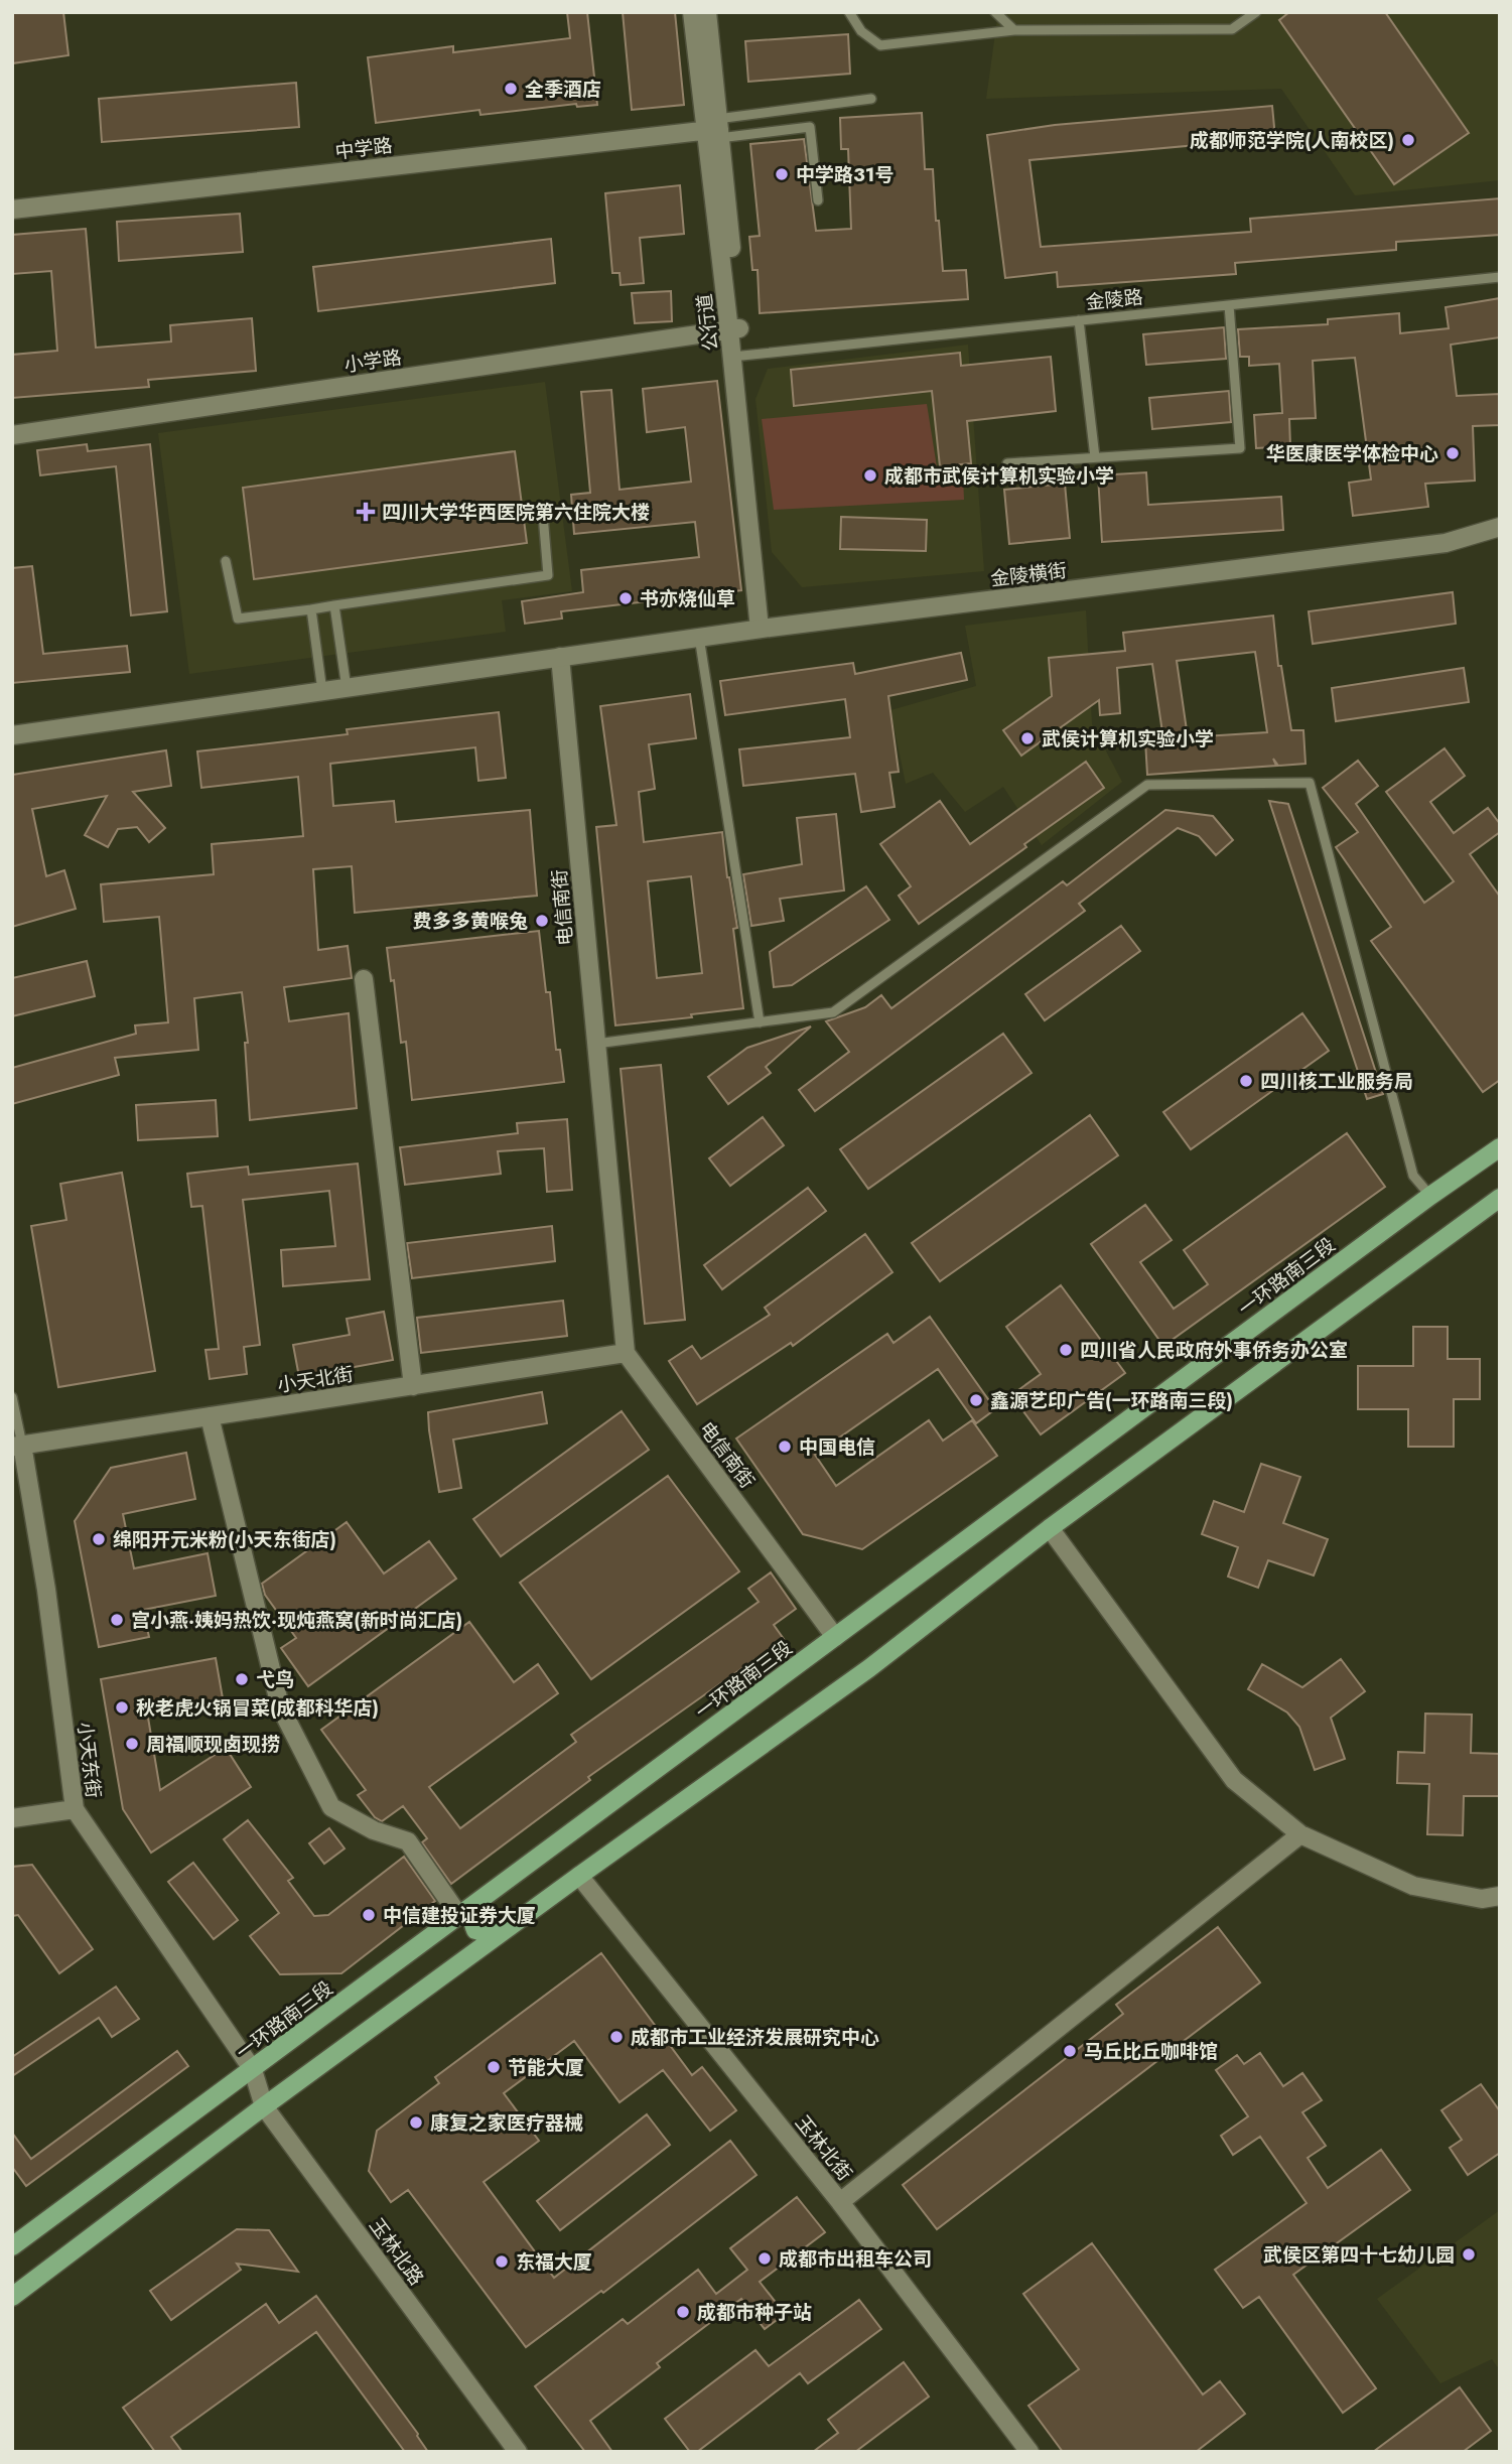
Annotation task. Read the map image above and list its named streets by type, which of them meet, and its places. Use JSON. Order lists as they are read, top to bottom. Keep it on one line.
{"streets":{"main road":["一环路南三段"],"street":["中学路","公行道","小学路","金陵横街","电信南街","小天北街","小天东街","玉林北街","玉林北路"],"lane":["金陵路"]},"crossings":[["中学路","公行道"],["金陵路","公行道"],["公行道","小学路"],["公行道","金陵横街"],["金陵横街","电信南街"],["电信南街","一环路南三段"],["电信南街","小天北街"],["一环路南三段","小天东街"],["一环路南三段","玉林北路"],["小天北街","小天东街"],["小天东街","玉林北路"]],"places":{"other":["全季酒店","成都师范学院(人南校区)","中学路31号","华医康医学体检中心","成都市武侯计算机实验小学","书亦烧仙草","武侯计算机实验小学","费多多黄喉兔","四川核工业服务局","四川省人民政府外事侨务办公室","鑫源艺印广告(一环路南三段)","中国电信","绵阳开元米粉(小天东街店)","宫小燕·姨妈热饮·现炖燕窝(新时尚汇店)","弋鸟","秋老虎火锅冒菜(成都科华店)","周福顺现卤现捞","中信建投证券大厦","成都市工业经济发展研究中心","马丘比丘咖啡馆","节能大厦","康复之家医疗器械","武侯区第四十七幼儿园","成都市出租车公司","东福大厦","成都市种子站"],"health":["四川大学华西医院第六住院大楼"]}}
